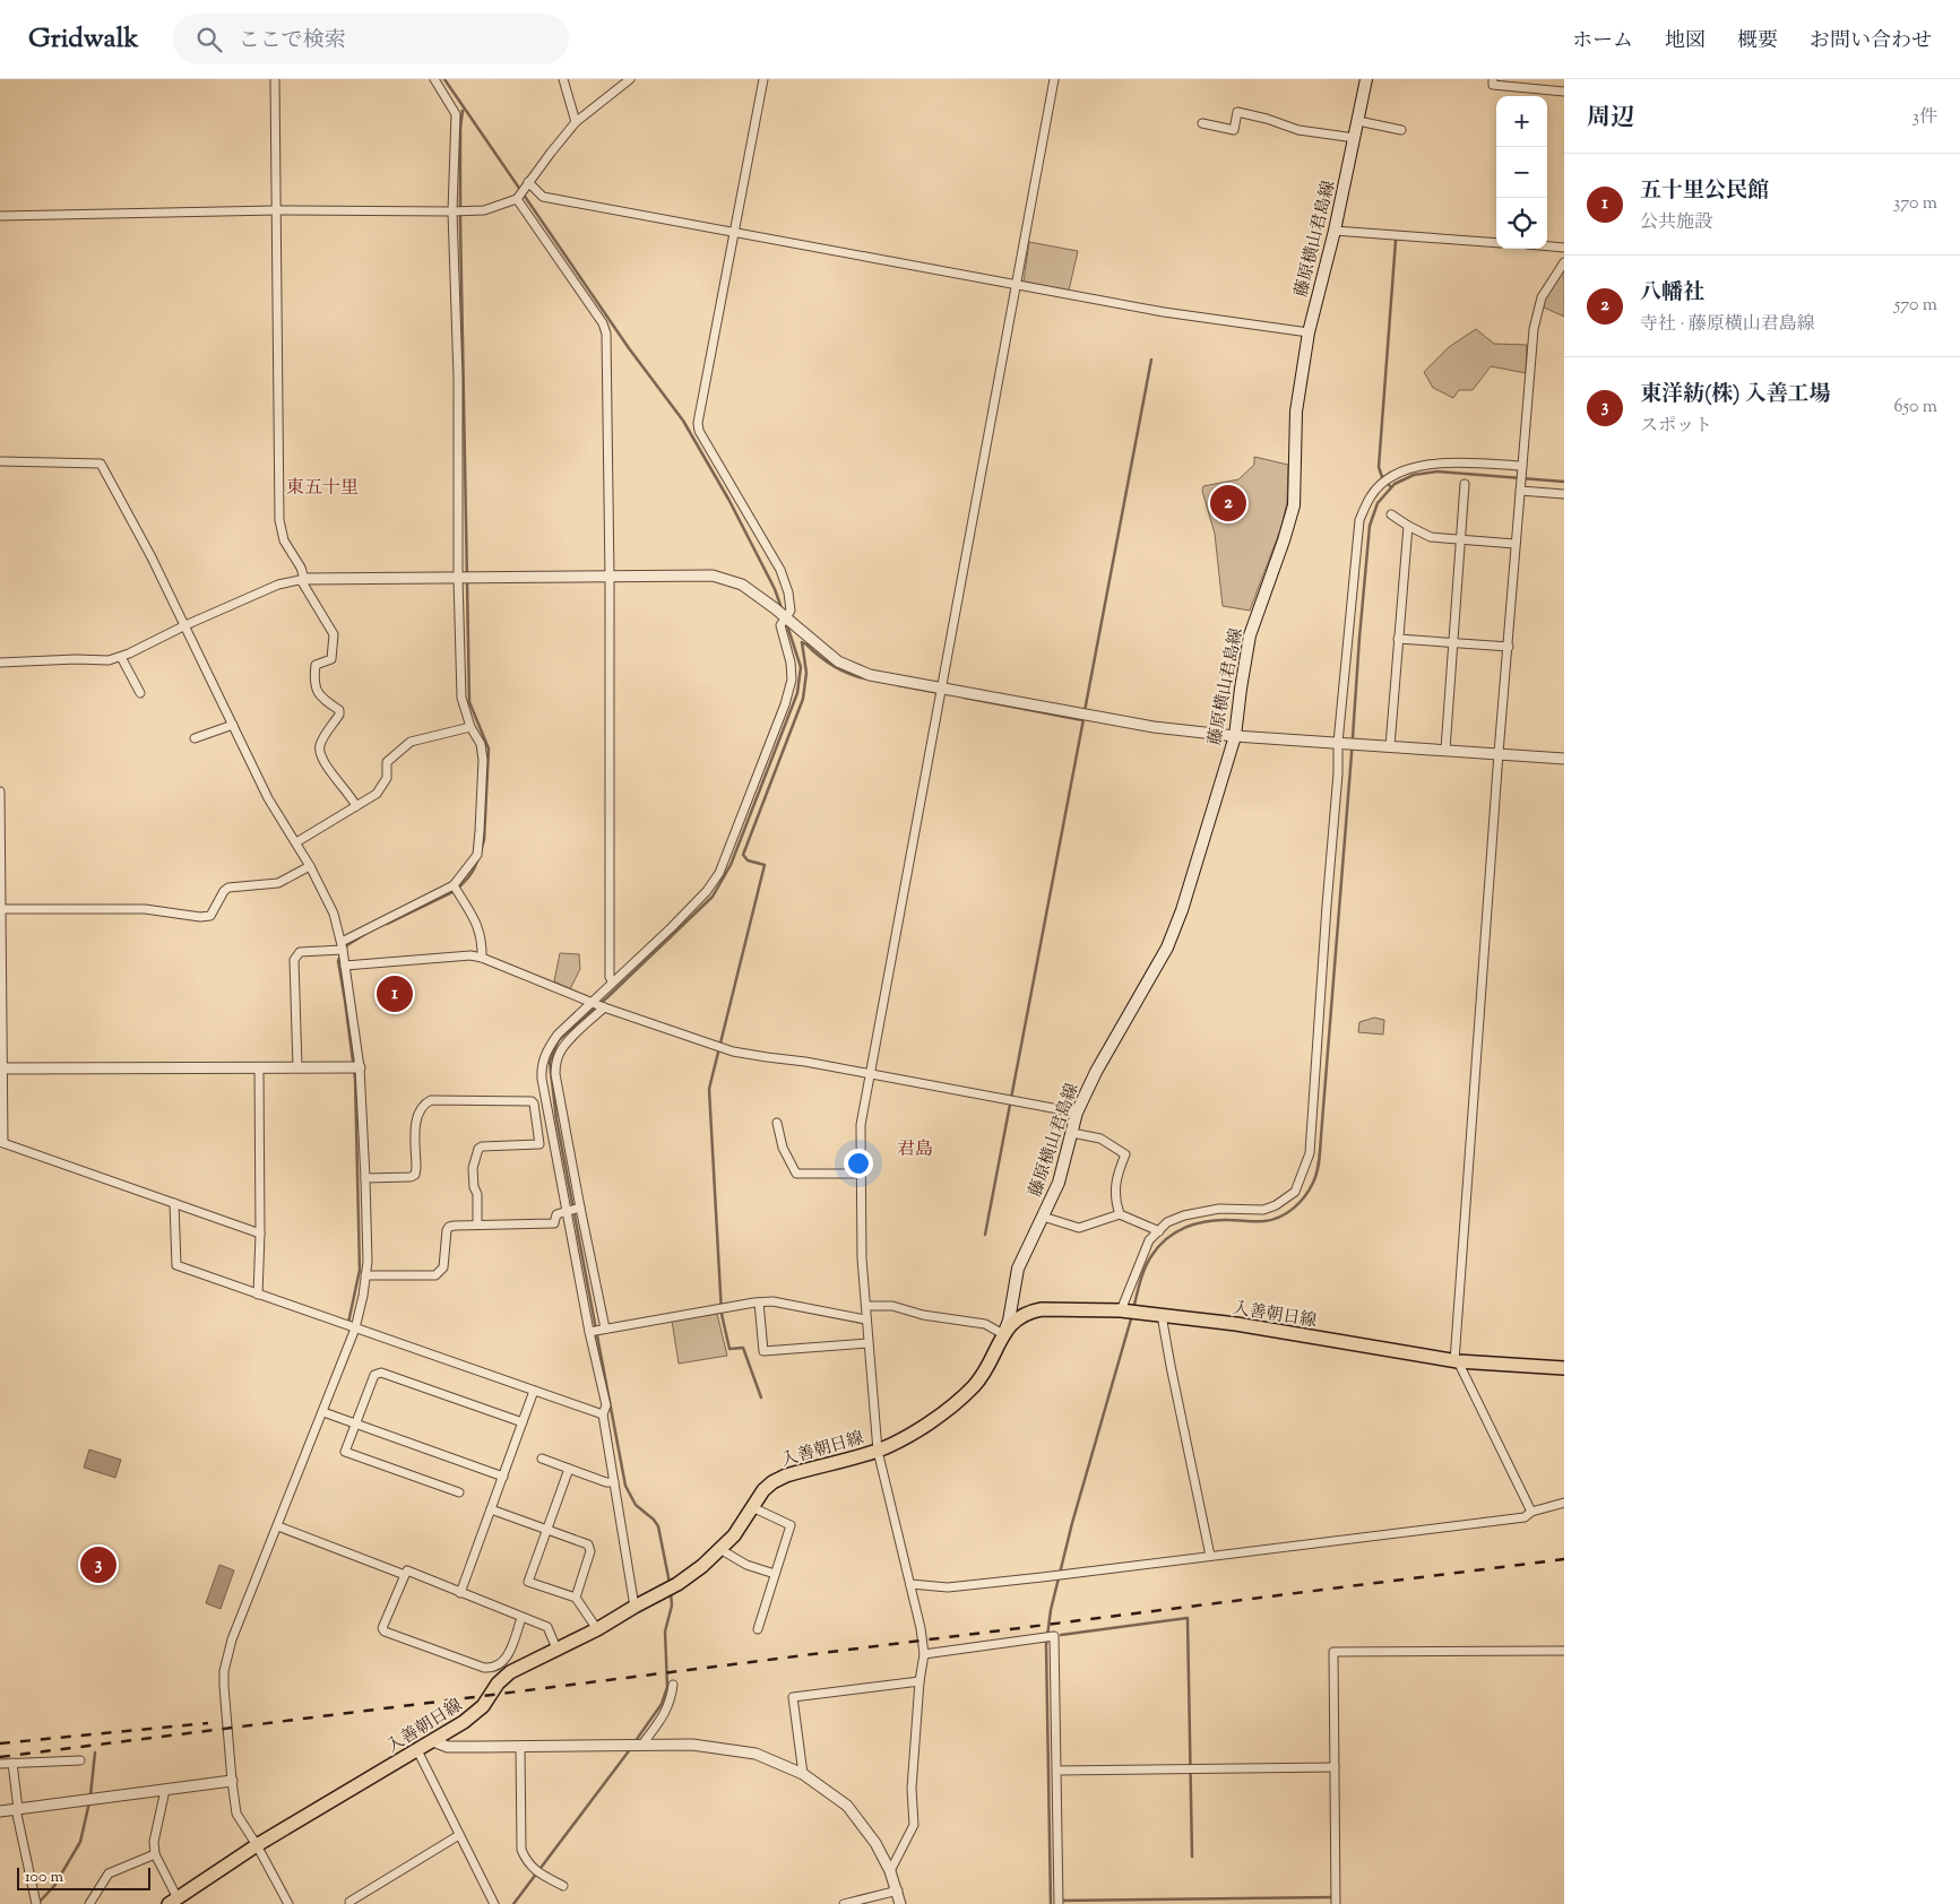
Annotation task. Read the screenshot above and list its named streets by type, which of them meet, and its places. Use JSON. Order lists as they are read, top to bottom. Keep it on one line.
{"streets":{"main road":["藤原横山君島線","入善朝日線"]},"crossings":[["藤原横山君島線","入善朝日線"]],"districts":["東五十里","君島"],"scale_bar":"100 m","page":{"header":"Gridwalk","search":"ここで検索","nav":["ホーム","地図","概要","お問い合わせ"],"heading":["周辺","3件"],"map_buttons":["+","−"],"list":[{"mark":"1","name":"五十里公民館","note":"公共施設","value":"370 m"},{"mark":"2","name":"八幡社","note":"寺社 · 藤原横山君島線","value":"570 m"},{"mark":"3","name":"東洋紡(株) 入善工場","note":"スポット","value":"650 m"}],"pins":["2","1","3"],"scale":"100 m"}}
